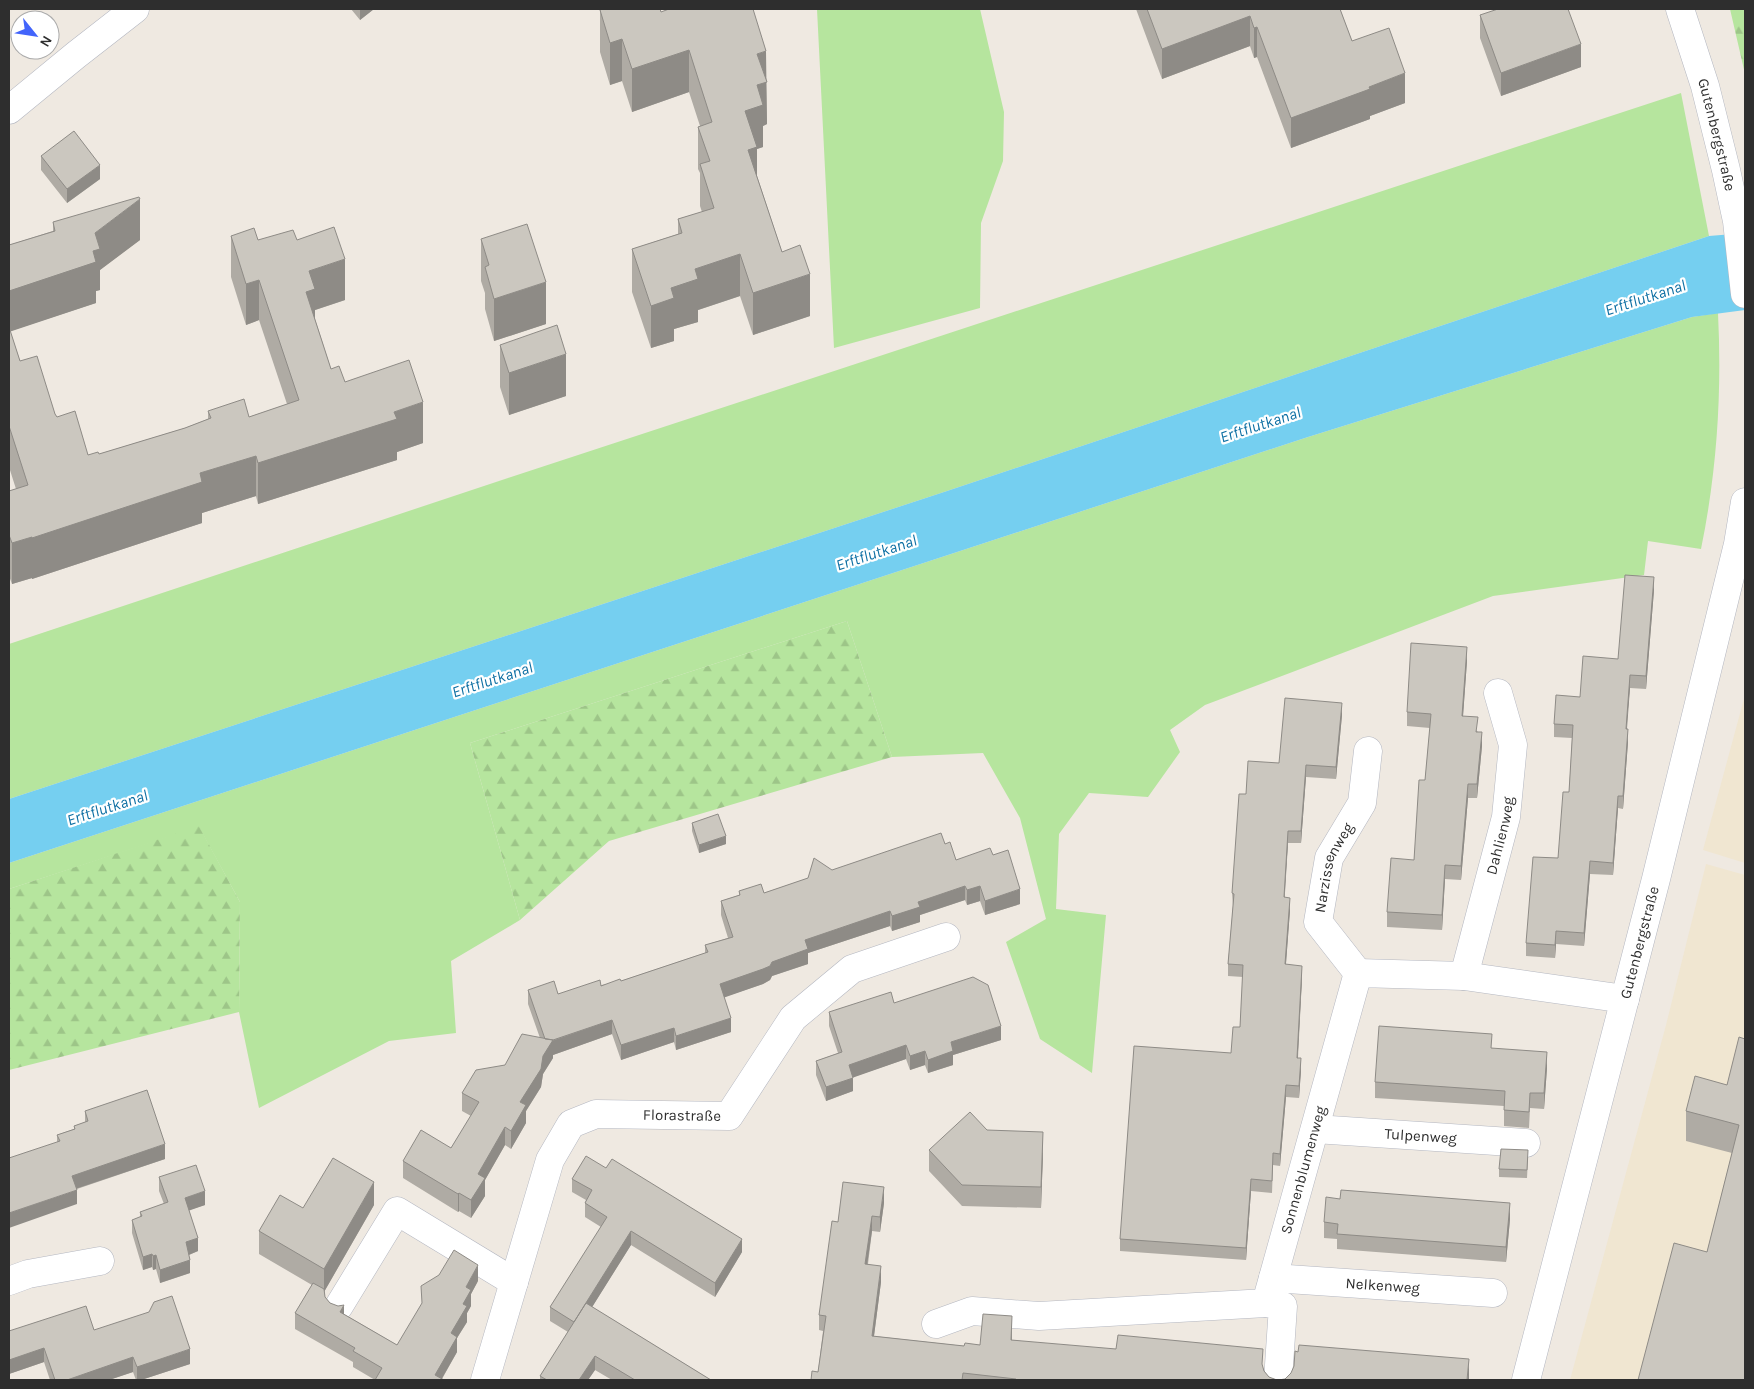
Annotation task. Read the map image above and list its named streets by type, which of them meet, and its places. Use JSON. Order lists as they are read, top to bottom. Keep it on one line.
{"streets":{"street":["Gutenbergstraße","Dahlienweg","Narzissenweg","Florastraße","Tulpenweg","Sonnenblumenweg","Nelkenweg"]},"crossings":[["Narzissenweg","Sonnenblumenweg"],["Tulpenweg","Sonnenblumenweg"],["Sonnenblumenweg","Nelkenweg"]],"water":["Erftflutkanal"],"north":"bottom right"}
